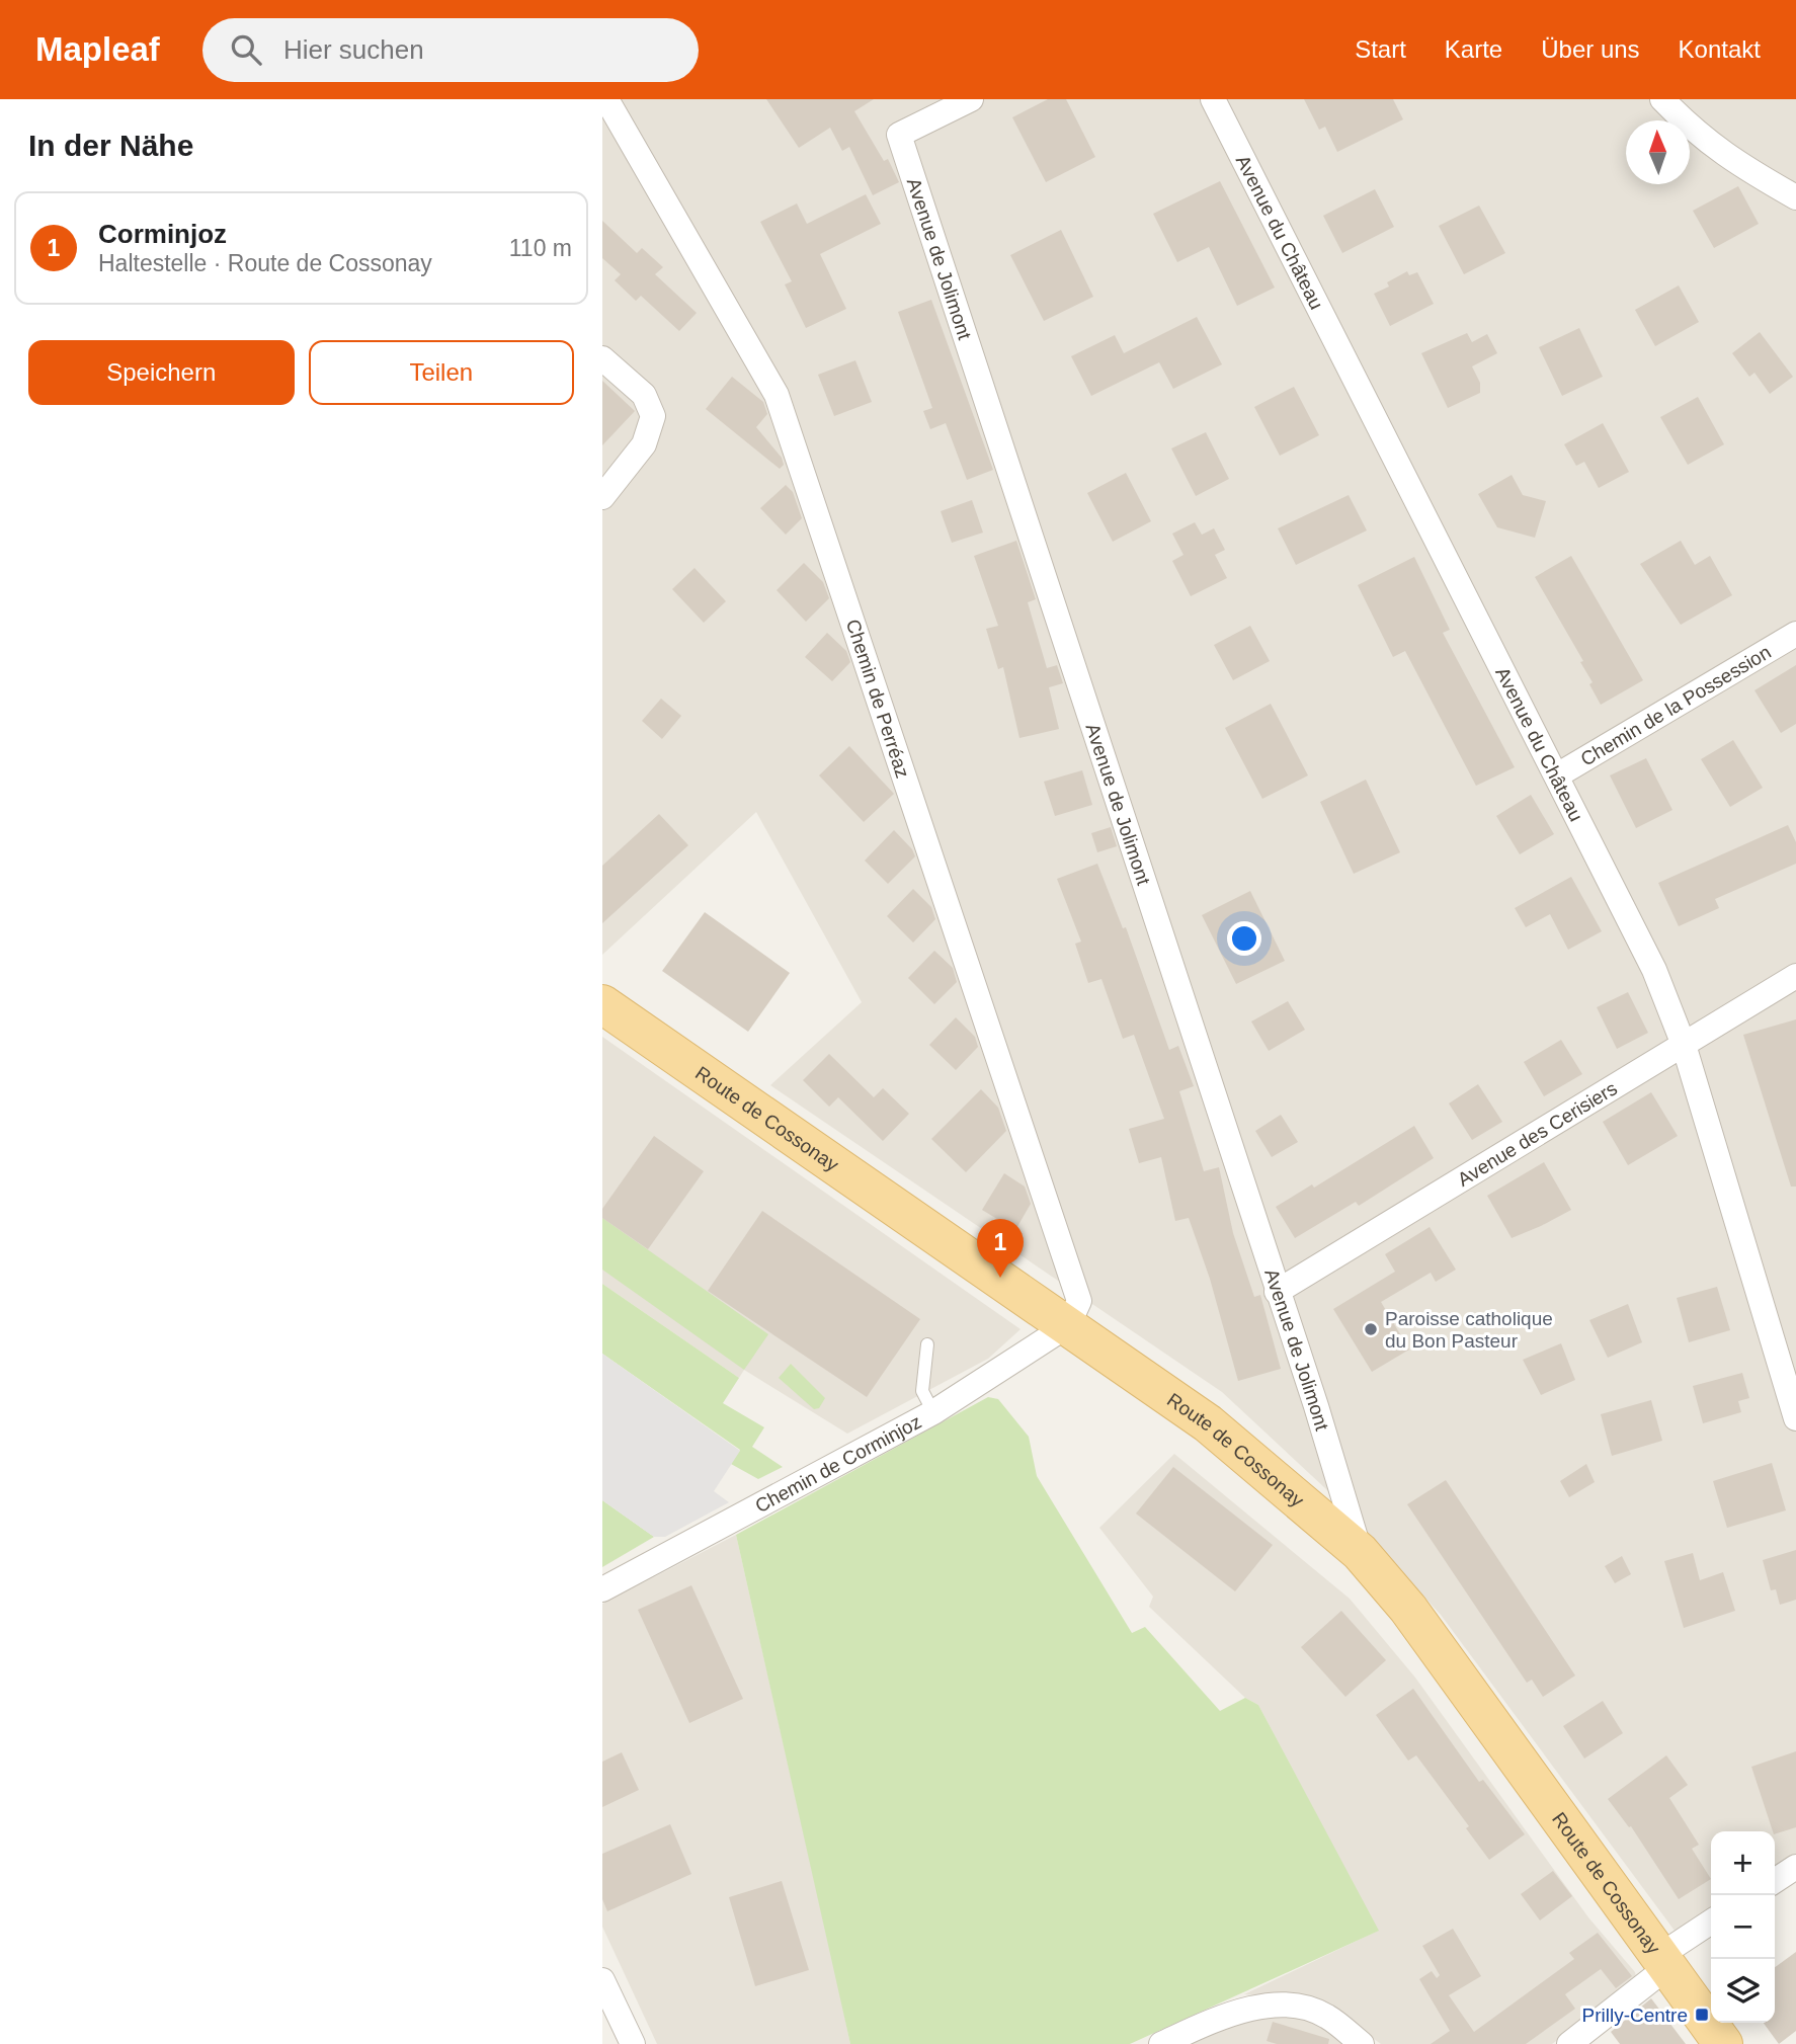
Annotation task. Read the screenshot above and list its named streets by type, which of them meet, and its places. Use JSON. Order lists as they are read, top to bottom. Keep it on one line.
{"streets":{"main road":["Route de Cossonay"],"street":["Avenue du Château","Avenue de Jolimont","Chemin de Perréaz","Chemin de la Possession","Avenue des Cerisiers","Chemin de Corminjoz"]},"crossings":[["Avenue du Château","Chemin de la Possession"],["Avenue du Château","Avenue des Cerisiers"],["Avenue de Jolimont","Route de Cossonay"],["Avenue de Jolimont","Avenue des Cerisiers"],["Chemin de Perréaz","Route de Cossonay"],["Chemin de Perréaz","Chemin de Corminjoz"],["Route de Cossonay","Chemin de Corminjoz"]],"places":{"other":["Paroisse catholique du Bon Pasteur"],"transit":["Prilly-Centre"]},"north":"top","page":{"header":"Mapleaf","search":"Hier suchen","nav":["Start","Karte","Über uns","Kontakt"],"heading":"In der Nähe","list":[{"mark":"1","name":"Corminjoz","note":"Haltestelle · Route de Cossonay","value":"110 m"}],"buttons":["Speichern","Teilen"],"pins":"1","map_buttons":["+","−"]}}
